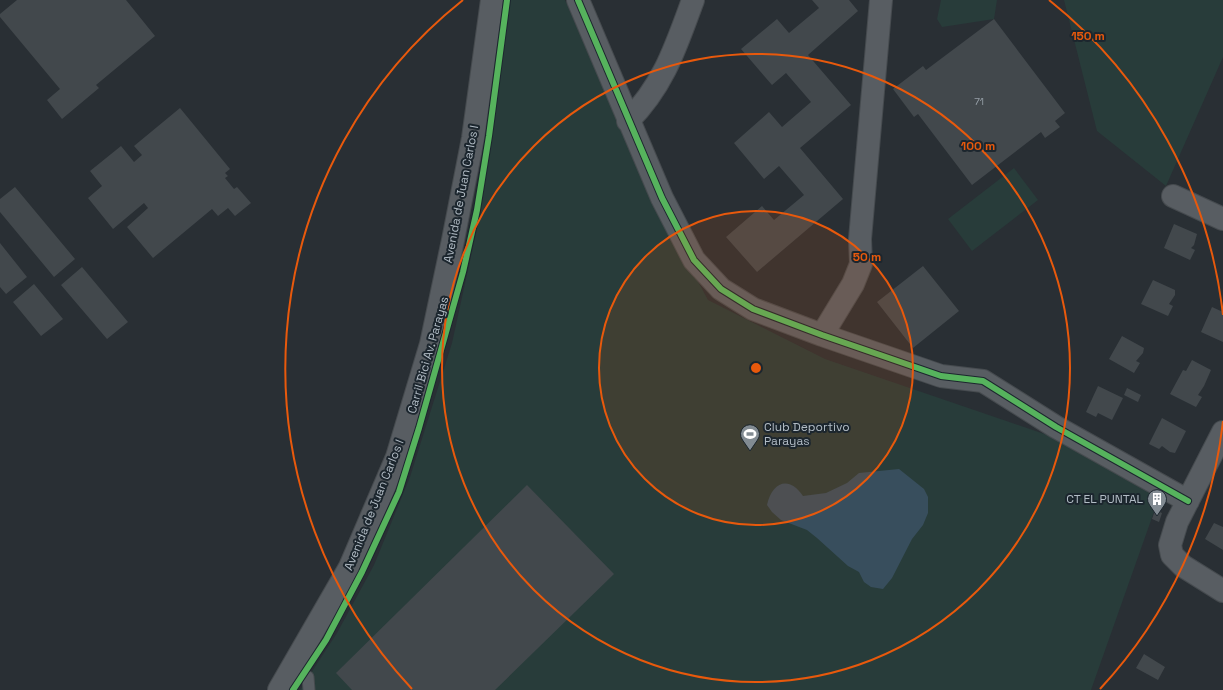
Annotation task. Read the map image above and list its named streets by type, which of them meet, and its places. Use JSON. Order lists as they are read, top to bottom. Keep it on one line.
{"streets":{"street":["Avenida de Juan Carlos I"],"cycle path":["Carril Bici Av. Parayas"]},"places":{"sports":["Club Deportivo Parayas"],"building":["CT EL PUNTAL"]},"house_numbers":["71"],"rings":["150 m","100 m","50 m"]}
